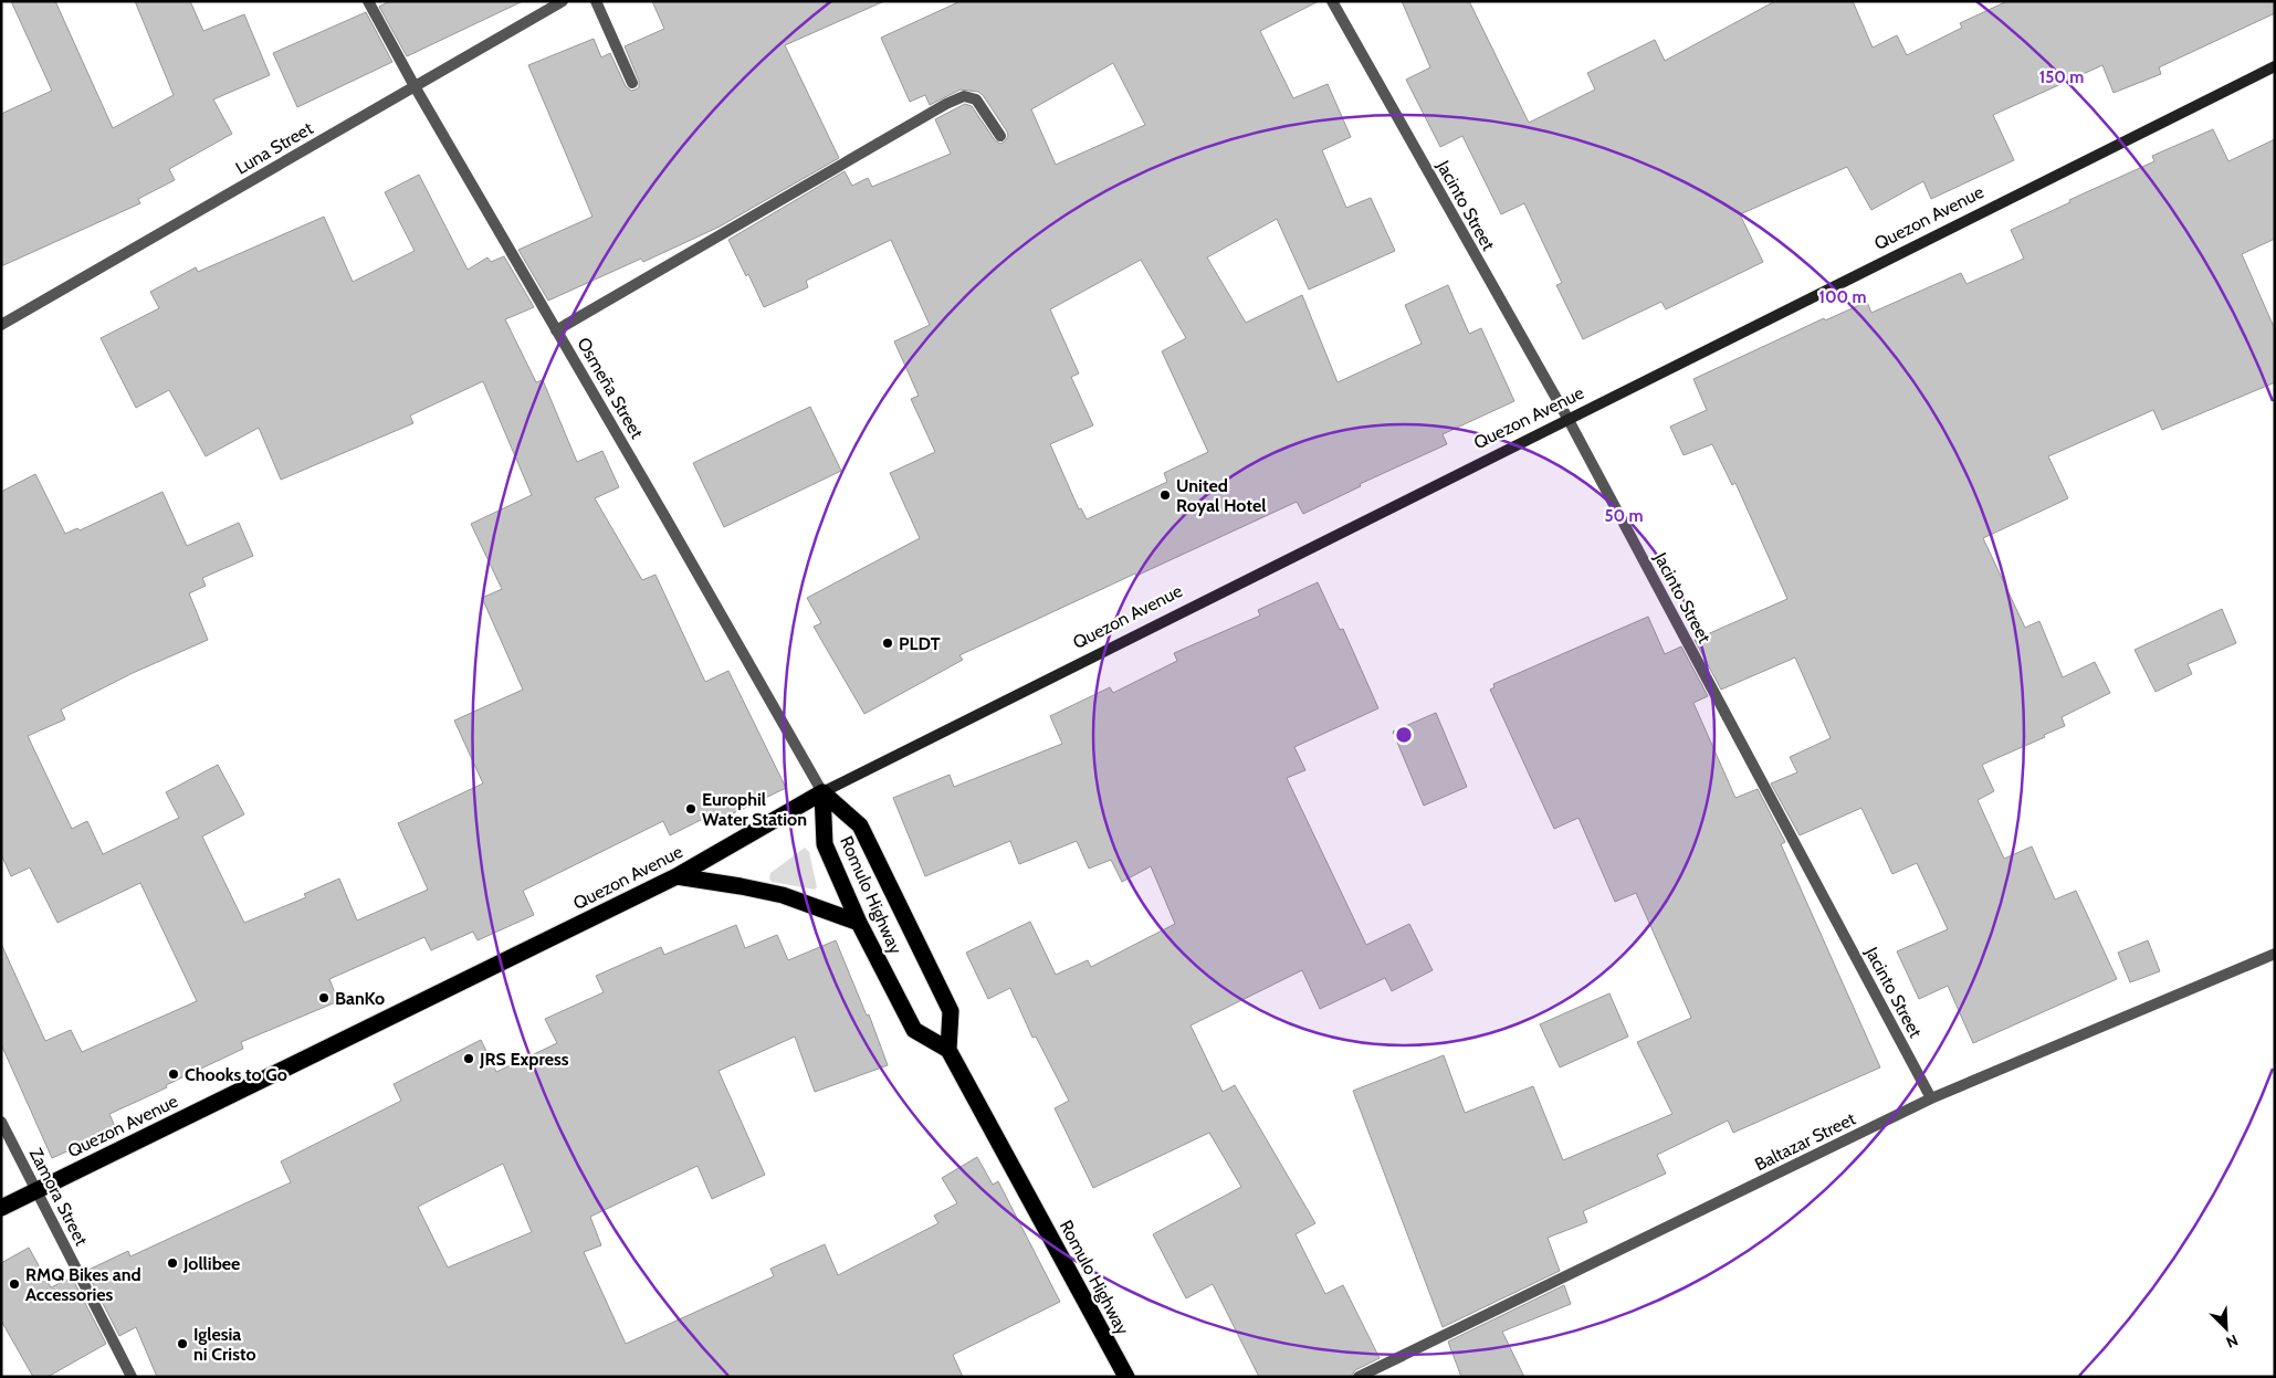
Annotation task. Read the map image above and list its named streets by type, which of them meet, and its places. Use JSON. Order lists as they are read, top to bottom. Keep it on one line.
{"streets":{"highway":["Quezon Avenue","Romulo Highway"],"street":["Luna Street","Jacinto Street","Osmeña Street","Baltazar Street","Zamora Street"]},"crossings":[["Luna Street","Osmeña Street"],["Jacinto Street","Quezon Avenue"],["Jacinto Street","Baltazar Street"],["Quezon Avenue","Osmeña Street"],["Quezon Avenue","Romulo Highway"],["Quezon Avenue","Zamora Street"],["Osmeña Street","Romulo Highway"]],"places":["United Royal Hotel","PLDT","Europhil Water Station","BanKo","JRS Express","Chooks to Go","Jollibee","RMQ Bikes and Accessories","Iglesia ni Cristo"],"north":"bottom right","rings":["150 m","100 m","50 m"]}
